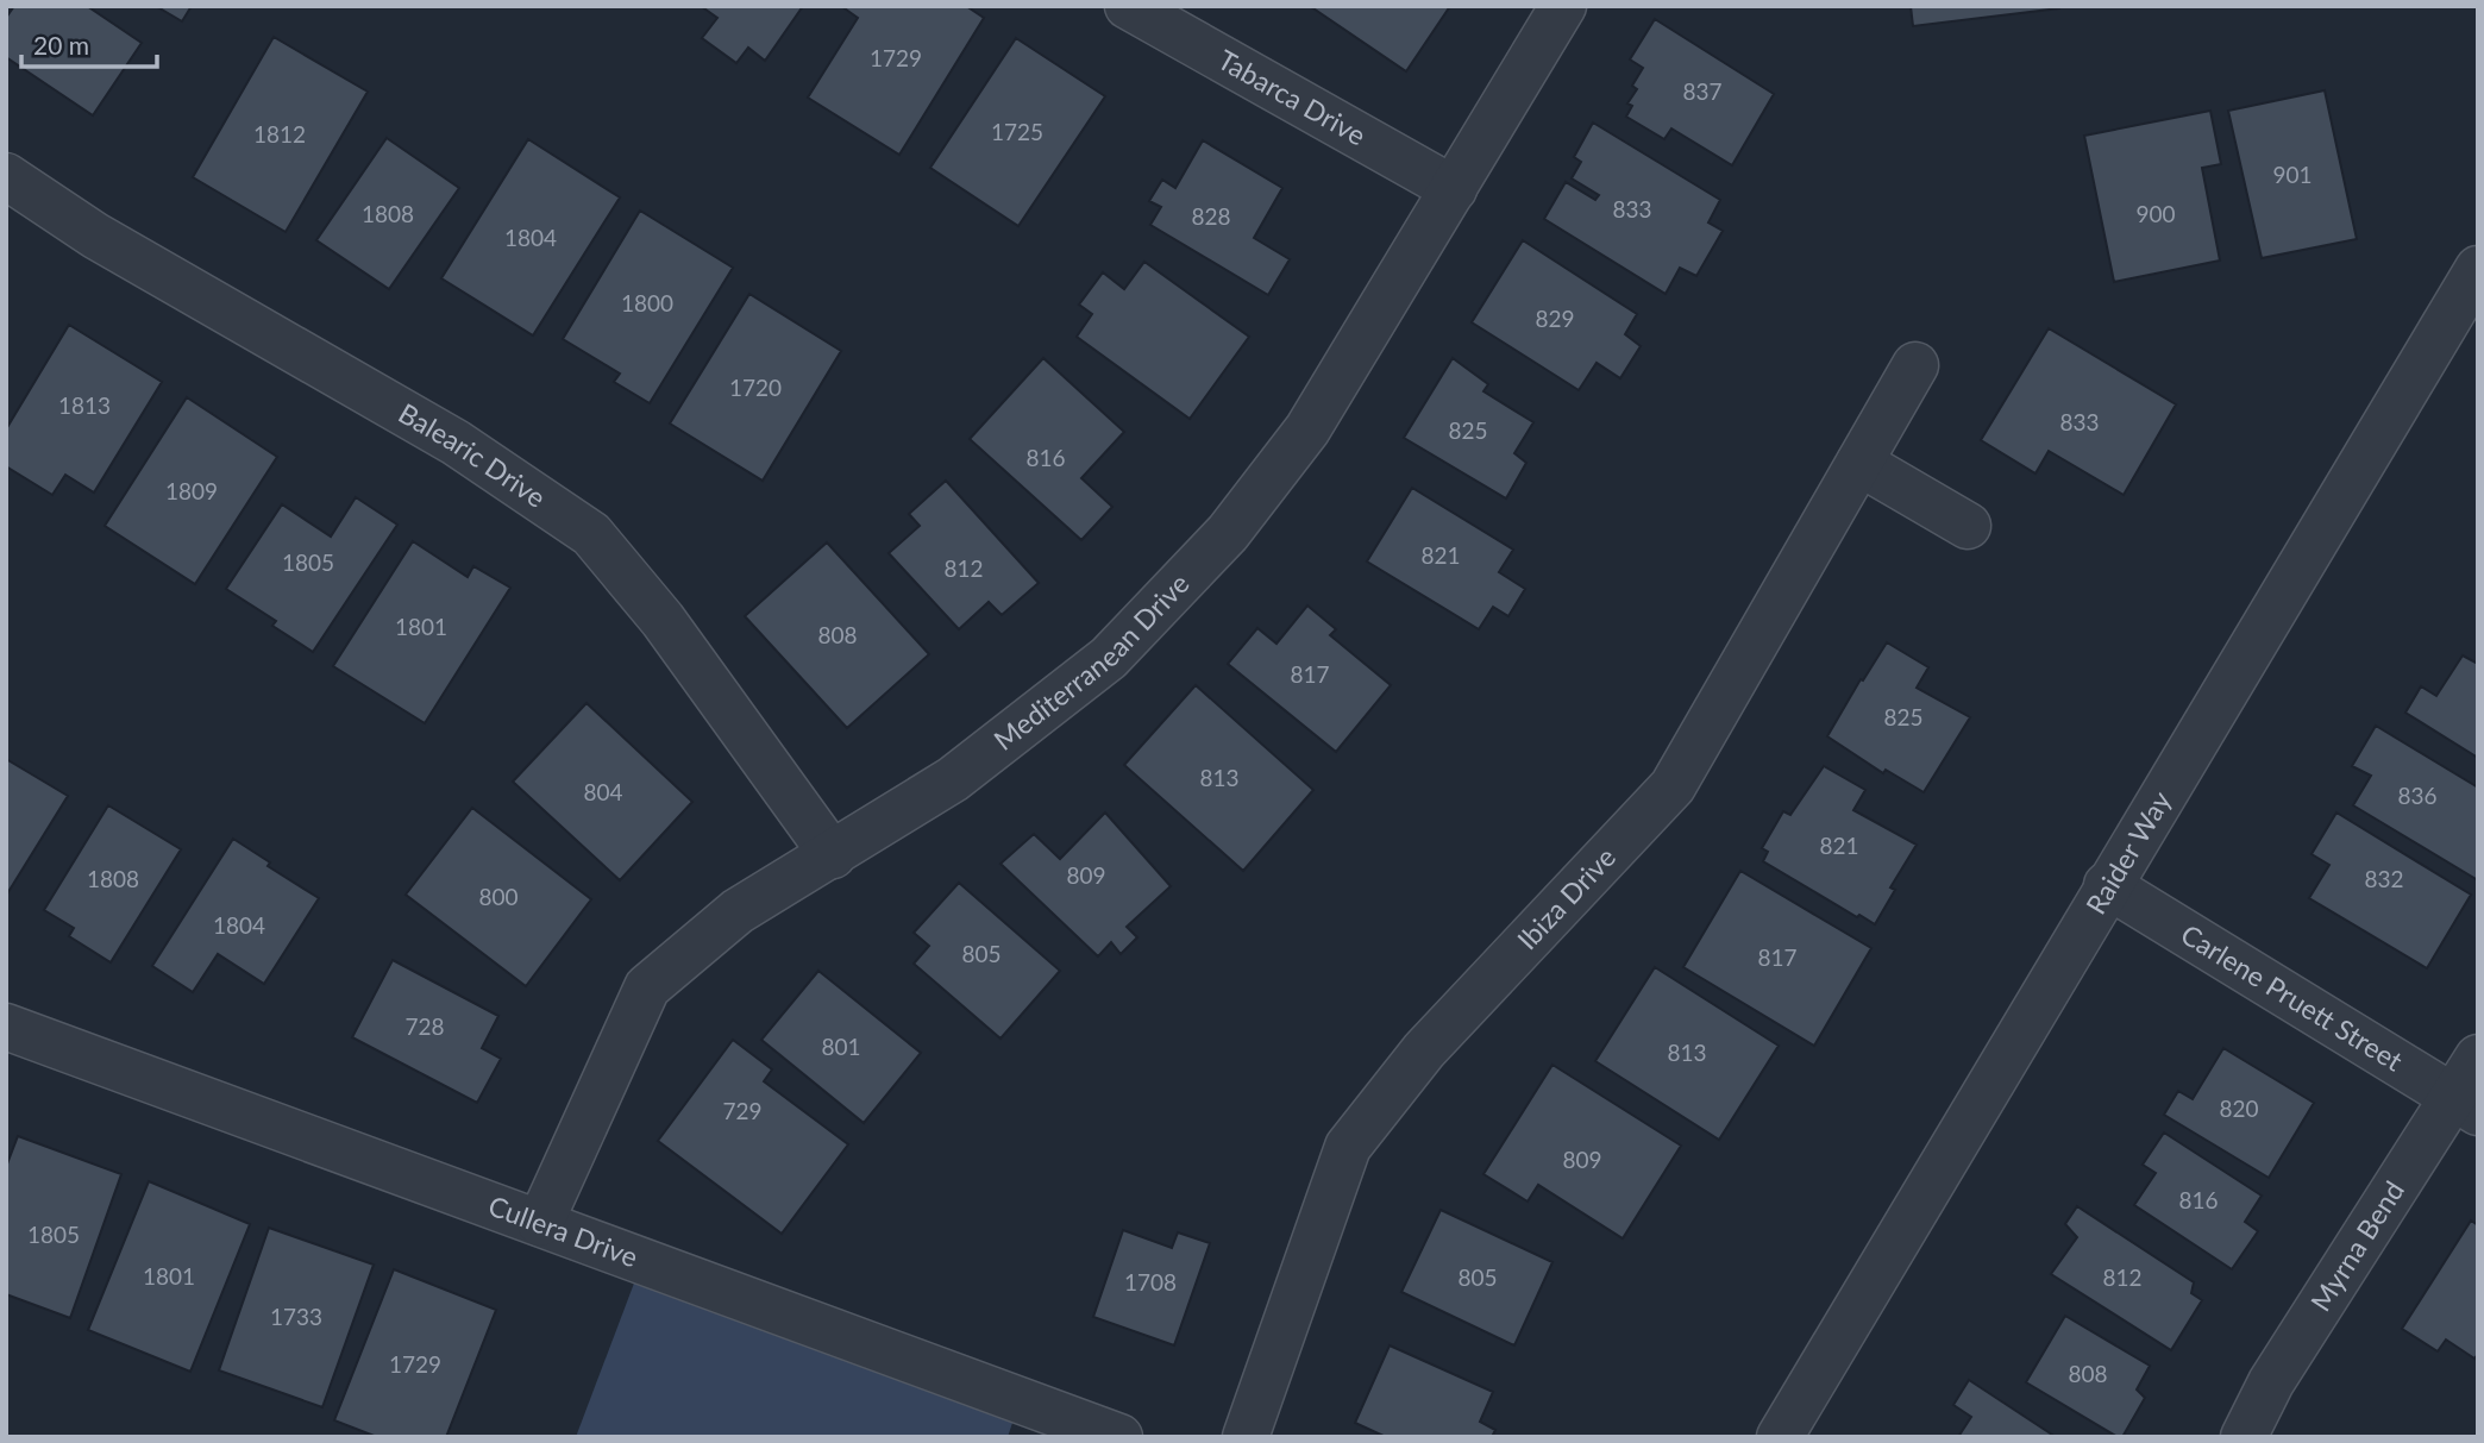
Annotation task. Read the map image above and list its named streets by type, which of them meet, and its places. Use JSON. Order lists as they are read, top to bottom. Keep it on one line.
{"streets":{"street":["Tabarca Drive","Balearic Drive","Mediterranean Drive","Raider Way","Ibiza Drive","Carlene Pruett Street","Cullera Drive","Myrna Bend"]},"crossings":[["Tabarca Drive","Mediterranean Drive"],["Balearic Drive","Mediterranean Drive"],["Mediterranean Drive","Cullera Drive"],["Raider Way","Carlene Pruett Street"],["Carlene Pruett Street","Myrna Bend"]],"house_numbers":["1729","837","1725","1812","901","833","1808","900","828","1804","1800","829","1720","1813","833","825","816","1809","821","1805","812","1801","808","817","825","813","804","836","821","809","1808","832","800","1804","805","817","728","801","813","820","729","809","816","1805","1801","805","812","1708","1733","1729","808"],"scale_bar":"20 m"}
